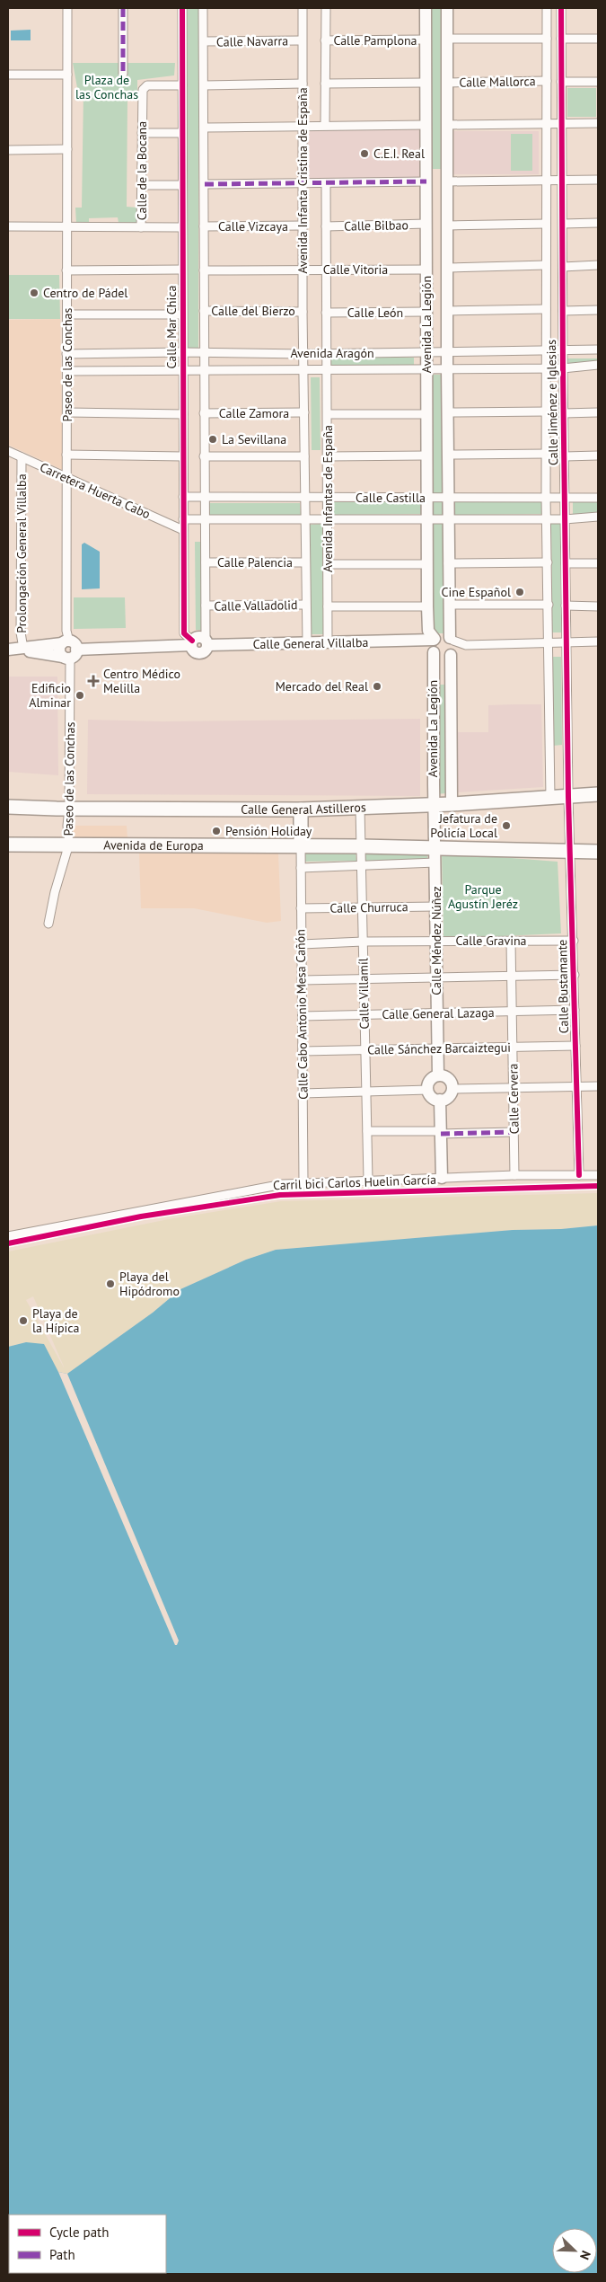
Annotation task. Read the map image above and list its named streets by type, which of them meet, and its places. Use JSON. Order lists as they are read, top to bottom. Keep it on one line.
{"streets":{"main road":["Calle General Astilleros","Avenida de Europa"],"street":["Calle Pamplona","Calle Navarra","Calle Mallorca","Calle de la Bocana","Avenida Infanta Cristina de España","Calle Bilbao","Calle Vizcaya","Calle Vitoria","Calle del Bierzo","Calle León","Avenida La Legión","Calle Mar Chica","Avenida Aragón","Paseo de las Conchas","Calle Jiménez e Iglesias","Calle Zamora","Carretera Huerta Cabo","Calle Castilla","Avenida Infantas de España","Prolongación General Villalba","Calle Palencia","Calle Valladolid","Calle General Villalba","Calle Churruca","Calle Méndez Núñez","Calle Gravina","Calle Bustamante","Calle Villamíl","Calle General Lazaga","Calle Cabo Antonio Mesa Cañón","Calle Sánchez Barcaiztegui","Calle Cervera"],"cycle path":["Carril bici Carlos Huelin García"]},"crossings":[["Calle Pamplona","Avenida La Legión"],["Calle Navarra","Avenida Infanta Cristina de España"],["Calle Mallorca","Avenida La Legión"],["Calle Mallorca","Calle Jiménez e Iglesias"],["Calle de la Bocana","Calle Mar Chica"],["Avenida Infanta Cristina de España","Calle Vizcaya"],["Avenida Infanta Cristina de España","Calle Vitoria"],["Avenida Infanta Cristina de España","Calle del Bierzo"],["Avenida Infanta Cristina de España","Avenida Aragón"],["Avenida Infanta Cristina de España","Avenida Infantas de España"],["Calle Bilbao","Avenida La Legión"],["Calle Bilbao","Avenida Infantas de España"],["Calle Vitoria","Avenida La Legión"],["Calle Vitoria","Avenida Infantas de España"],["Calle León","Avenida La Legión"],["Calle León","Avenida Infantas de España"],["Avenida La Legión","Avenida Aragón"],["Avenida La Legión","Calle Castilla"],["Avenida La Legión","Calle General Villalba"],["Avenida La Legión","Calle General Astilleros"],["Avenida La Legión","Calle Méndez Núñez"],["Calle Mar Chica","Avenida Aragón"],["Calle Mar Chica","Carretera Huerta Cabo"],["Calle Mar Chica","Calle Castilla"],["Calle Mar Chica","Calle General Villalba"],["Avenida Aragón","Paseo de las Conchas"],["Avenida Aragón","Calle Jiménez e Iglesias"],["Avenida Aragón","Avenida Infantas de España"],["Paseo de las Conchas","Carretera Huerta Cabo"],["Paseo de las Conchas","Calle General Astilleros"],["Paseo de las Conchas","Avenida de Europa"],["Calle Jiménez e Iglesias","Calle Castilla"],["Calle Jiménez e Iglesias","Calle General Astilleros"],["Calle Jiménez e Iglesias","Calle Bustamante"],["Calle Zamora","Avenida Infantas de España"],["Carretera Huerta Cabo","Prolongación General Villalba"],["Calle Castilla","Avenida Infantas de España"],["Avenida Infantas de España","Calle Palencia"],["Avenida Infantas de España","Calle Valladolid"],["Avenida Infantas de España","Calle General Villalba"],["Calle General Astilleros","Calle Méndez Núñez"],["Calle General Astilleros","Calle Bustamante"],["Calle General Astilleros","Calle Villamíl"],["Avenida de Europa","Calle Méndez Núñez"],["Avenida de Europa","Calle Bustamante"],["Avenida de Europa","Calle Villamíl"],["Avenida de Europa","Calle Cabo Antonio Mesa Cañón"],["Calle Churruca","Calle Méndez Núñez"],["Calle Churruca","Calle Villamíl"],["Calle Churruca","Calle Cabo Antonio Mesa Cañón"],["Calle Méndez Núñez","Calle Gravina"],["Calle Méndez Núñez","Calle General Lazaga"],["Calle Méndez Núñez","Calle Sánchez Barcaiztegui"],["Calle Gravina","Calle Bustamante"],["Calle Gravina","Calle Villamíl"],["Calle Gravina","Calle Cabo Antonio Mesa Cañón"],["Calle Gravina","Calle Cervera"],["Calle Bustamante","Calle General Lazaga"],["Calle Bustamante","Calle Sánchez Barcaiztegui"],["Calle Villamíl","Calle General Lazaga"],["Calle Villamíl","Calle Sánchez Barcaiztegui"],["Calle General Lazaga","Calle Cabo Antonio Mesa Cañón"],["Calle General Lazaga","Calle Cervera"],["Calle Cabo Antonio Mesa Cañón","Calle Sánchez Barcaiztegui"],["Calle Sánchez Barcaiztegui","Calle Cervera"]],"parks":["Plaza de las Conchas","Parque Agustín Jeréz"],"places":{"other":["C.E.I. Real","Centro de Pádel","La Sevillana","Cine Español","Mercado del Real","Edificio Alminar","Jefatura de Policía Local","Pensión Holiday","Playa del Hipódromo","Playa de la Hípica"],"health":["Centro Médico Melilla"]},"legend":["Cycle path","Path"],"north":"bottom right"}
